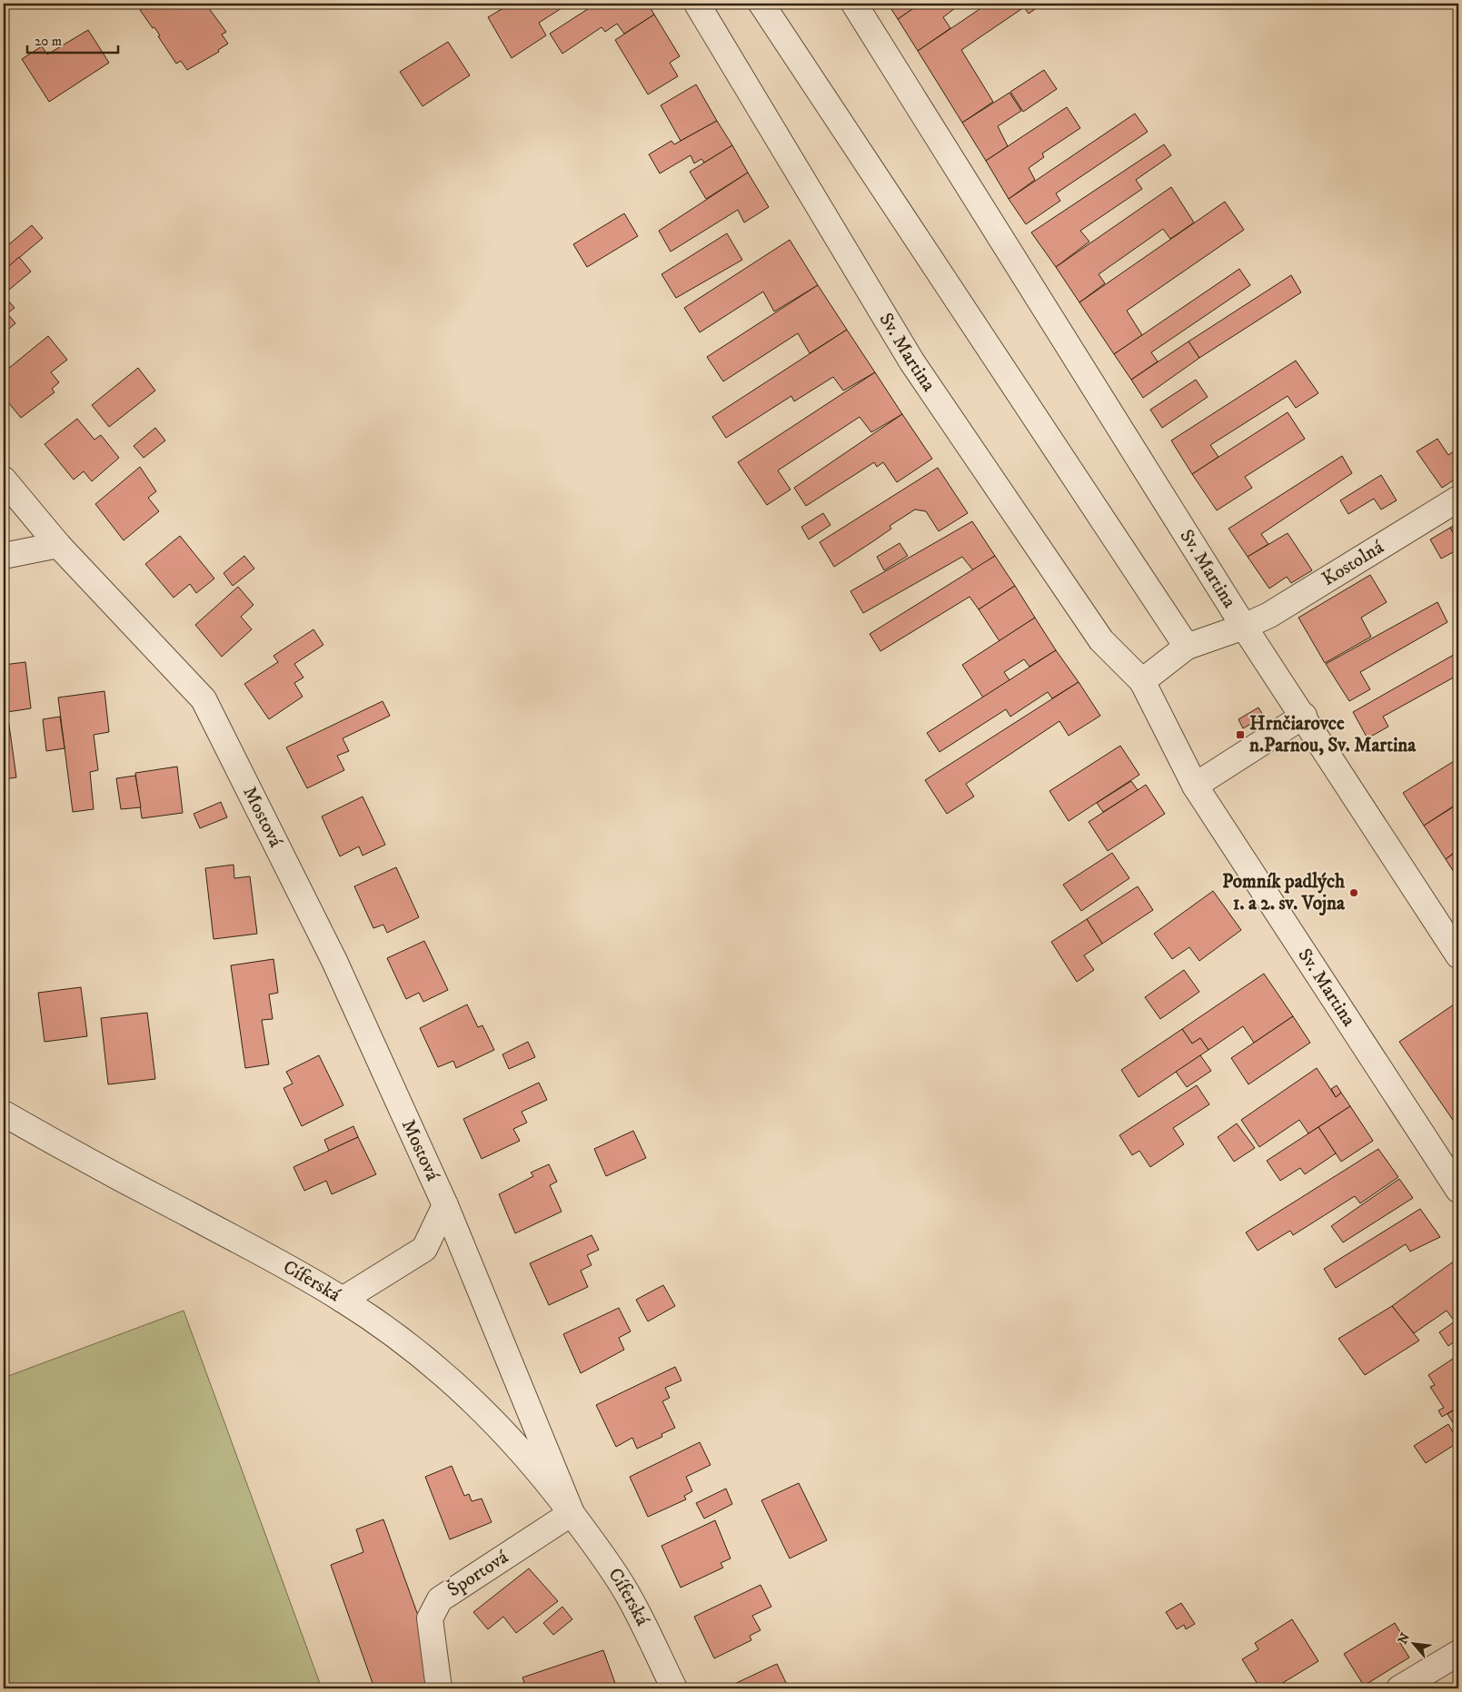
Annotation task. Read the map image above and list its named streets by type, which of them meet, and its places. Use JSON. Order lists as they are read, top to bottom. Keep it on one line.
{"streets":{"street":["Sv. Martina","Kostolná","Mostová","Cíferská","Športová"]},"crossings":[["Sv. Martina","Kostolná"],["Mostová","Cíferská"],["Cíferská","Športová"]],"places":{"transit":["Hrnčiarovce n.Parnou, Sv. Martina"],"other":["Pomník padlých 1. a 2. sv. Vojna"]},"scale_bar":"20 m","north":"top left"}
